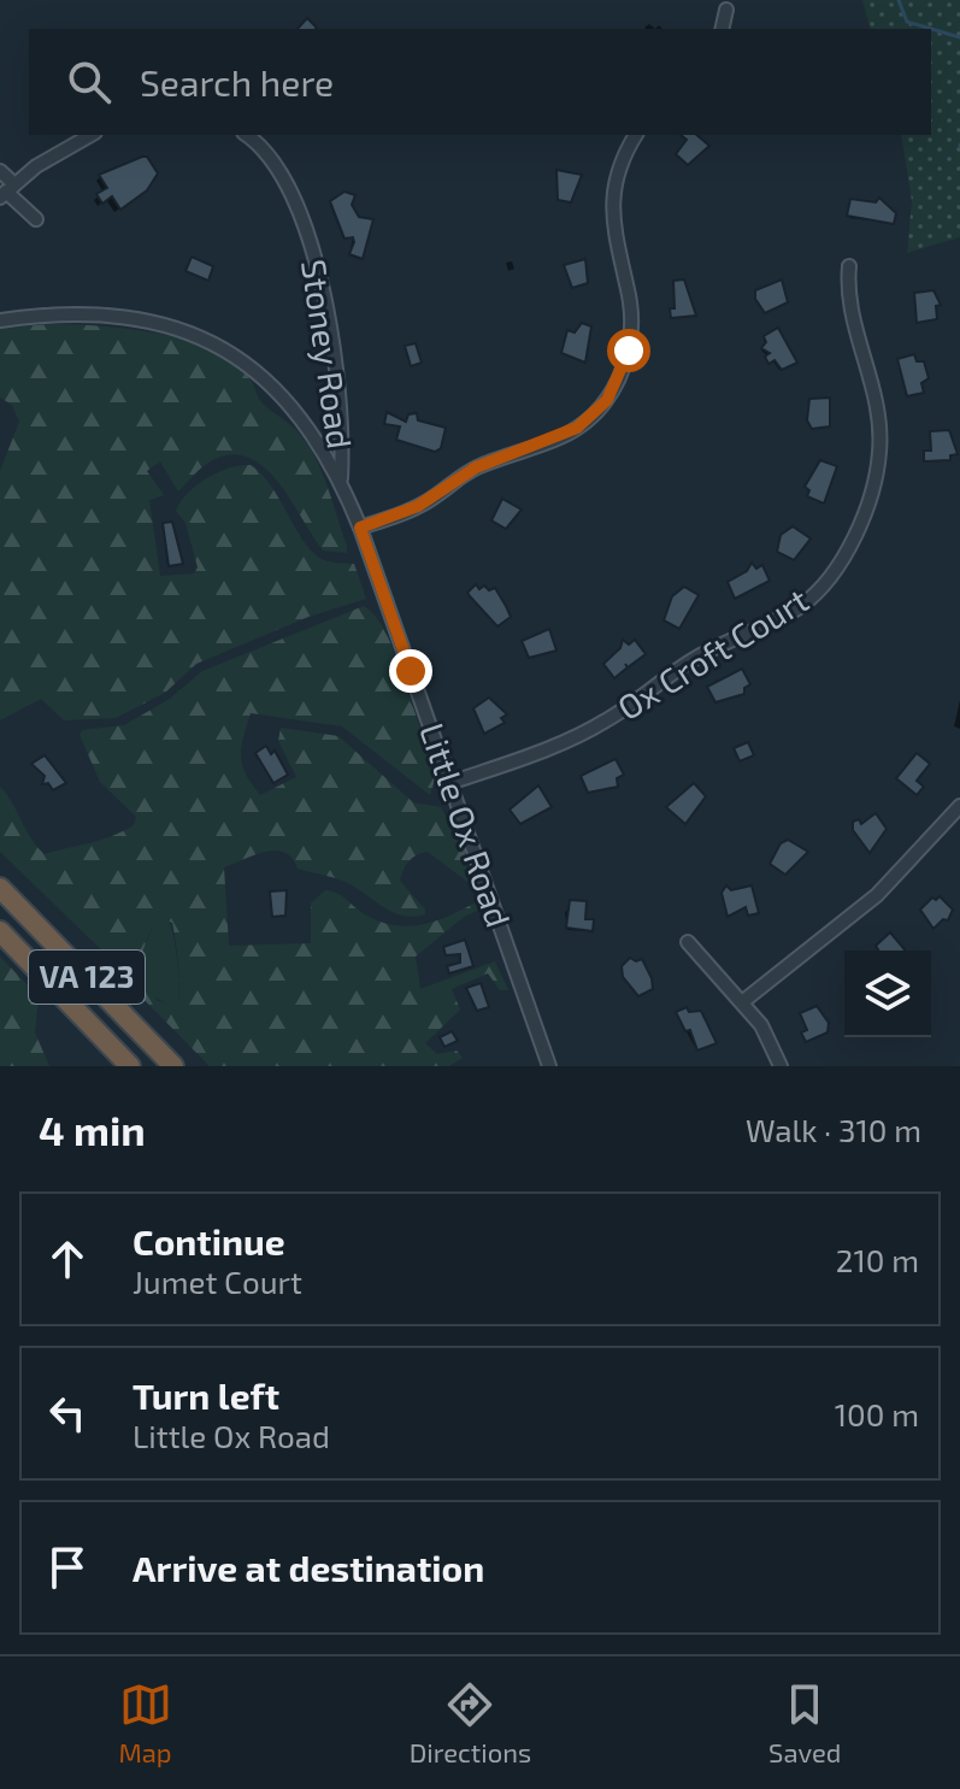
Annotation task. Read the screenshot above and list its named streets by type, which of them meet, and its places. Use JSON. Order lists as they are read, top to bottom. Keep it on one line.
{"streets":{"highway":["VA 123"],"street":["Stoney Road","Ox Croft Court","Little Ox Road"]},"crossings":[["Stoney Road","Little Ox Road"],["Ox Croft Court","Little Ox Road"]],"page":{"search":"Search here","heading":["4 min","Walk · 310 m"],"list":[["Continue","Jumet Court","210 m"],["Turn left","Little Ox Road","100 m"],"Arrive at destination"],"nav":["Map","Directions","Saved"]}}
